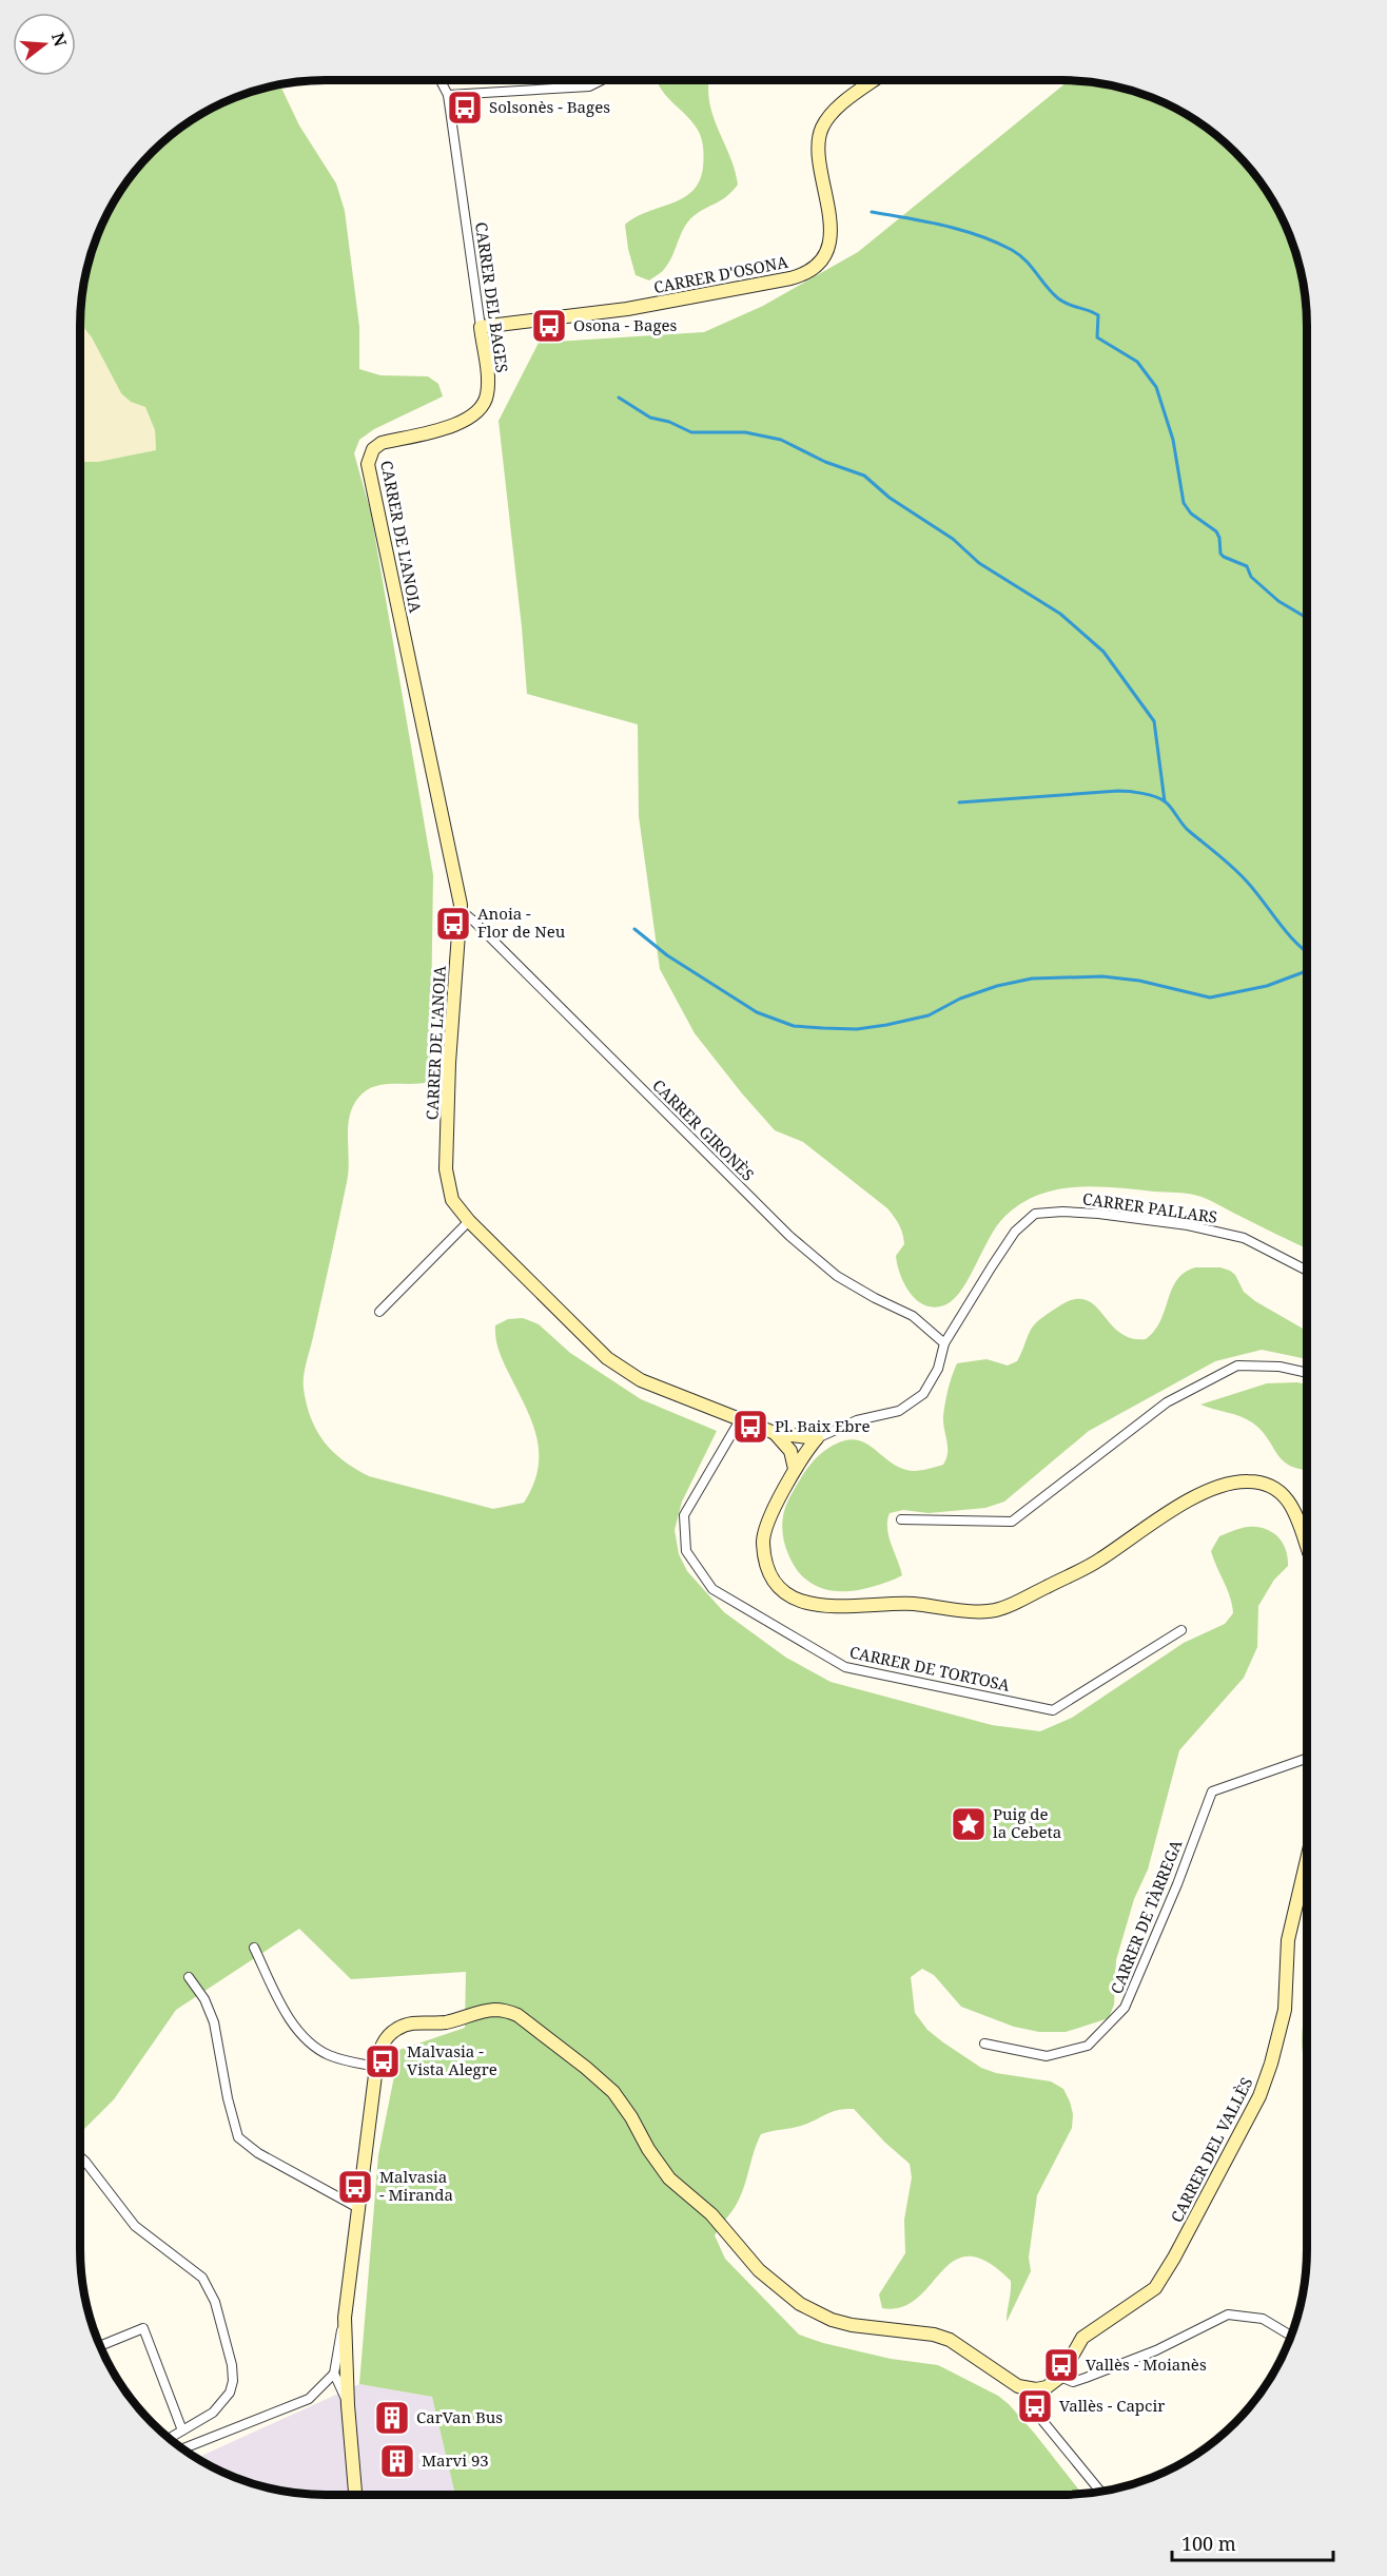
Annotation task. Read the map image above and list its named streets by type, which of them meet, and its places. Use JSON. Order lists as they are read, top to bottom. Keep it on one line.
{"streets":{"street":["CARRER D'OSONA","CARRER DEL BAGES","CARRER DE L'ANOIA","CARRER GIRONÈS","CARRER PALLARS","CARRER DE TORTOSA","CARRER DE TÀRREGA","CARRER DEL VALLÈS"]},"crossings":[["CARRER D'OSONA","CARRER DEL BAGES"],["CARRER DEL BAGES","CARRER DE L'ANOIA"],["CARRER DE L'ANOIA","CARRER GIRONÈS"],["CARRER DE L'ANOIA","CARRER DE TORTOSA"],["CARRER GIRONÈS","CARRER PALLARS"]],"places":{"bus stop":["Solsonès - Bages","Osona - Bages","Anoia - Flor de Neu","Pl. Baix Ebre","Malvasia - Vista Alegre","Malvasia - Miranda","Vallès - Moianès","Vallès - Capcir"],"place":["Puig de la Cebeta"],"building":["CarVan Bus","Marvi 93"]},"scale_bar":"100 m","north":"right"}
